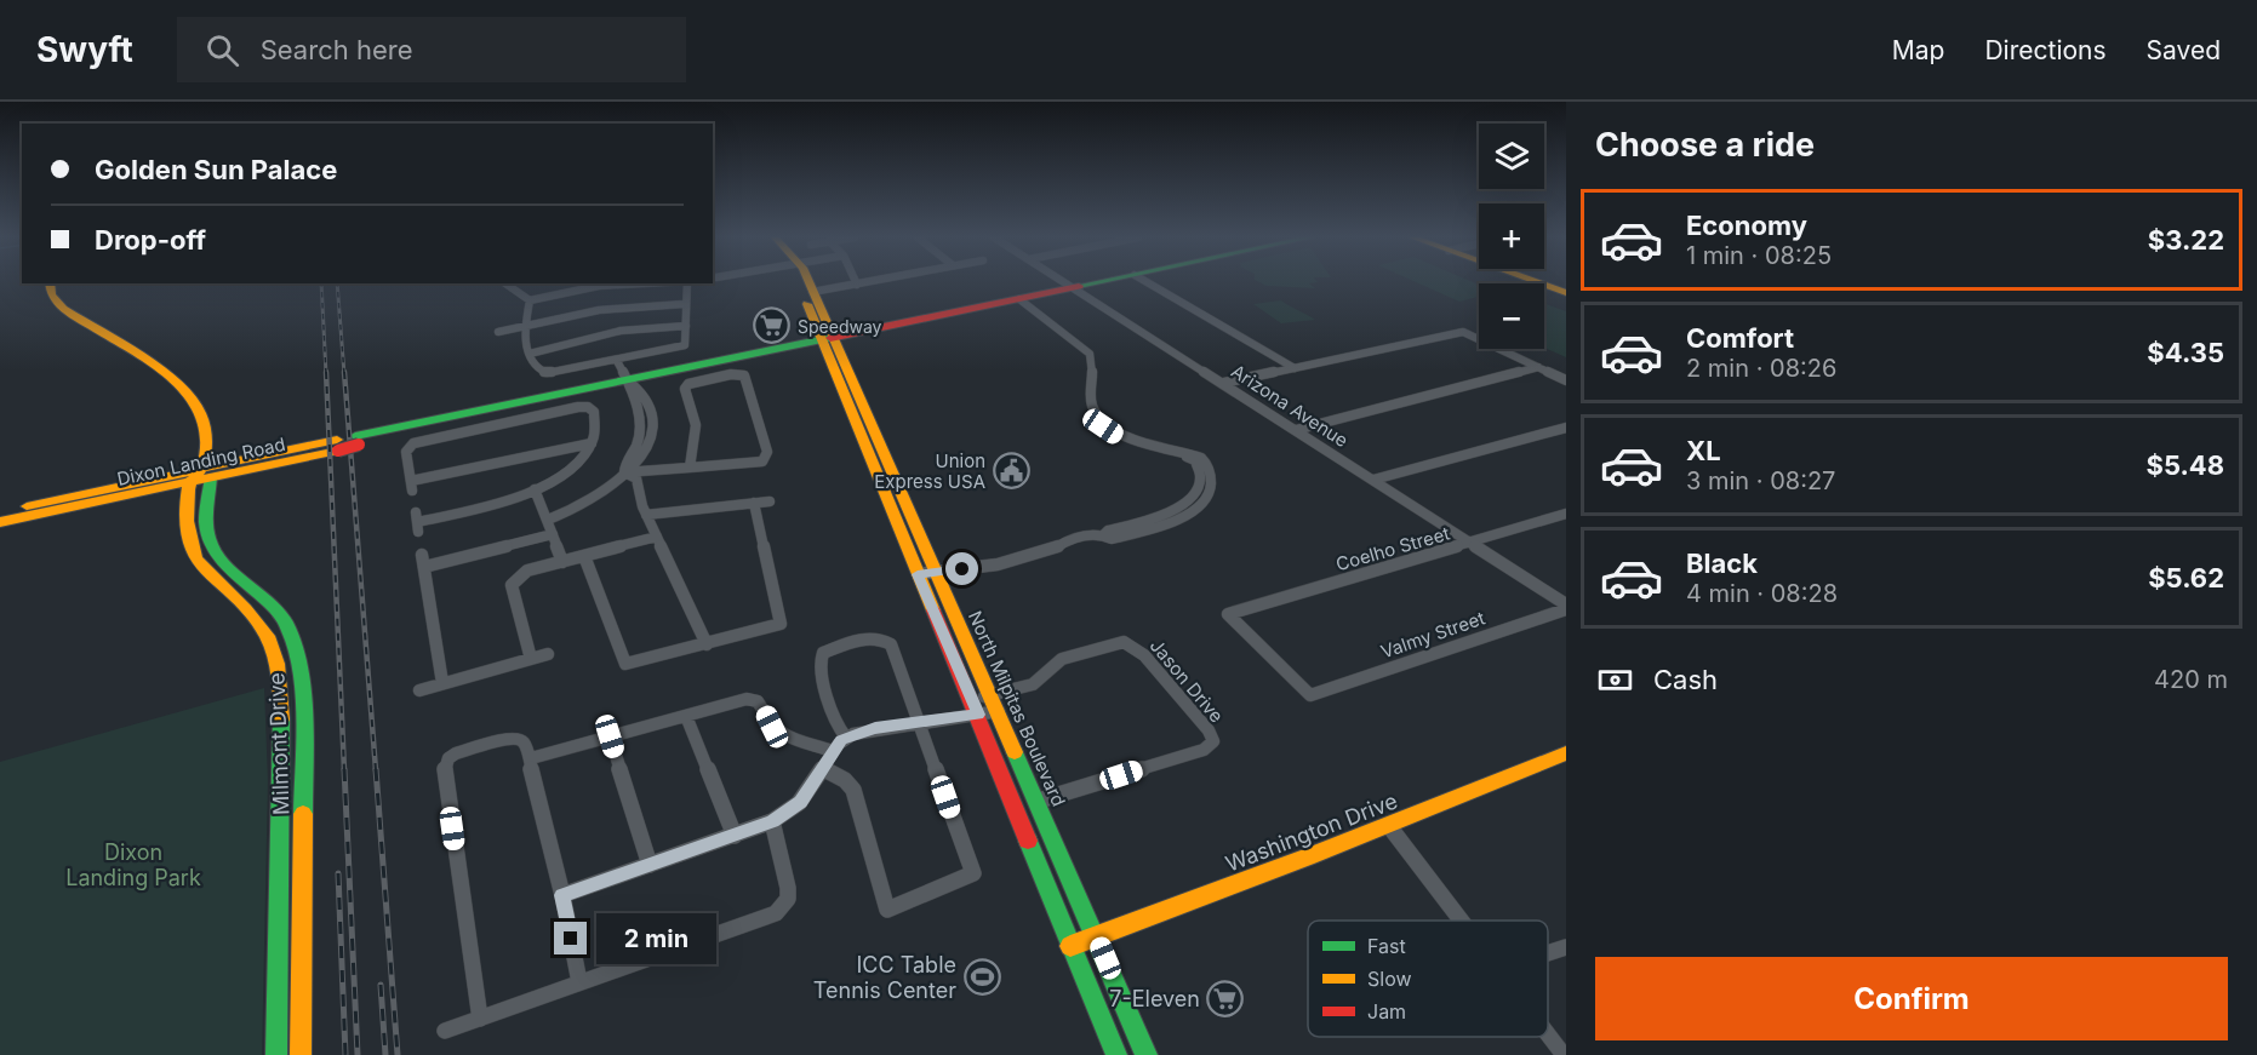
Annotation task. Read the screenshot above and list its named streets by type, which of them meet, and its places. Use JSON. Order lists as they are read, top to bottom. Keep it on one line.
{"streets":{"street":["Arizona Avenue","Dixon Landing Road","Coelho Street","Valmy Street","Jason Drive","North Milpitas Boulevard","Milmont Drive","Washington Drive"]},"crossings":[["Arizona Avenue","Dixon Landing Road"],["Arizona Avenue","Coelho Street"],["Arizona Avenue","Valmy Street"],["Dixon Landing Road","North Milpitas Boulevard"],["Dixon Landing Road","Milmont Drive"],["Coelho Street","Valmy Street"],["Jason Drive","North Milpitas Boulevard"],["North Milpitas Boulevard","Washington Drive"]],"parks":["Dixon Landing Park"],"places":{"supermarket":["Speedway","7-Eleven"],"public building":["Union Express USA"],"sports":["ICC Table Tennis Center"]},"legend":["Fast","Slow","Jam"],"page":{"header":"Swyft","search":"Search here","nav":["Map","Directions","Saved"],"heading":"Choose a ride","map_buttons":["+","−"],"banner":["Golden Sun Palace","Drop-off"],"list":[{"name":"Economy","note":"1 min · 08:25","value":"$3.22"},{"name":"Comfort","note":"2 min · 08:26","value":"$4.35"},{"name":"XL","note":"3 min · 08:27","value":"$5.48"},{"name":"Black","note":"4 min · 08:28","value":"$5.62"}],"pay":["Cash","420 m"],"bubble":"2 min","buttons":"Confirm"}}
